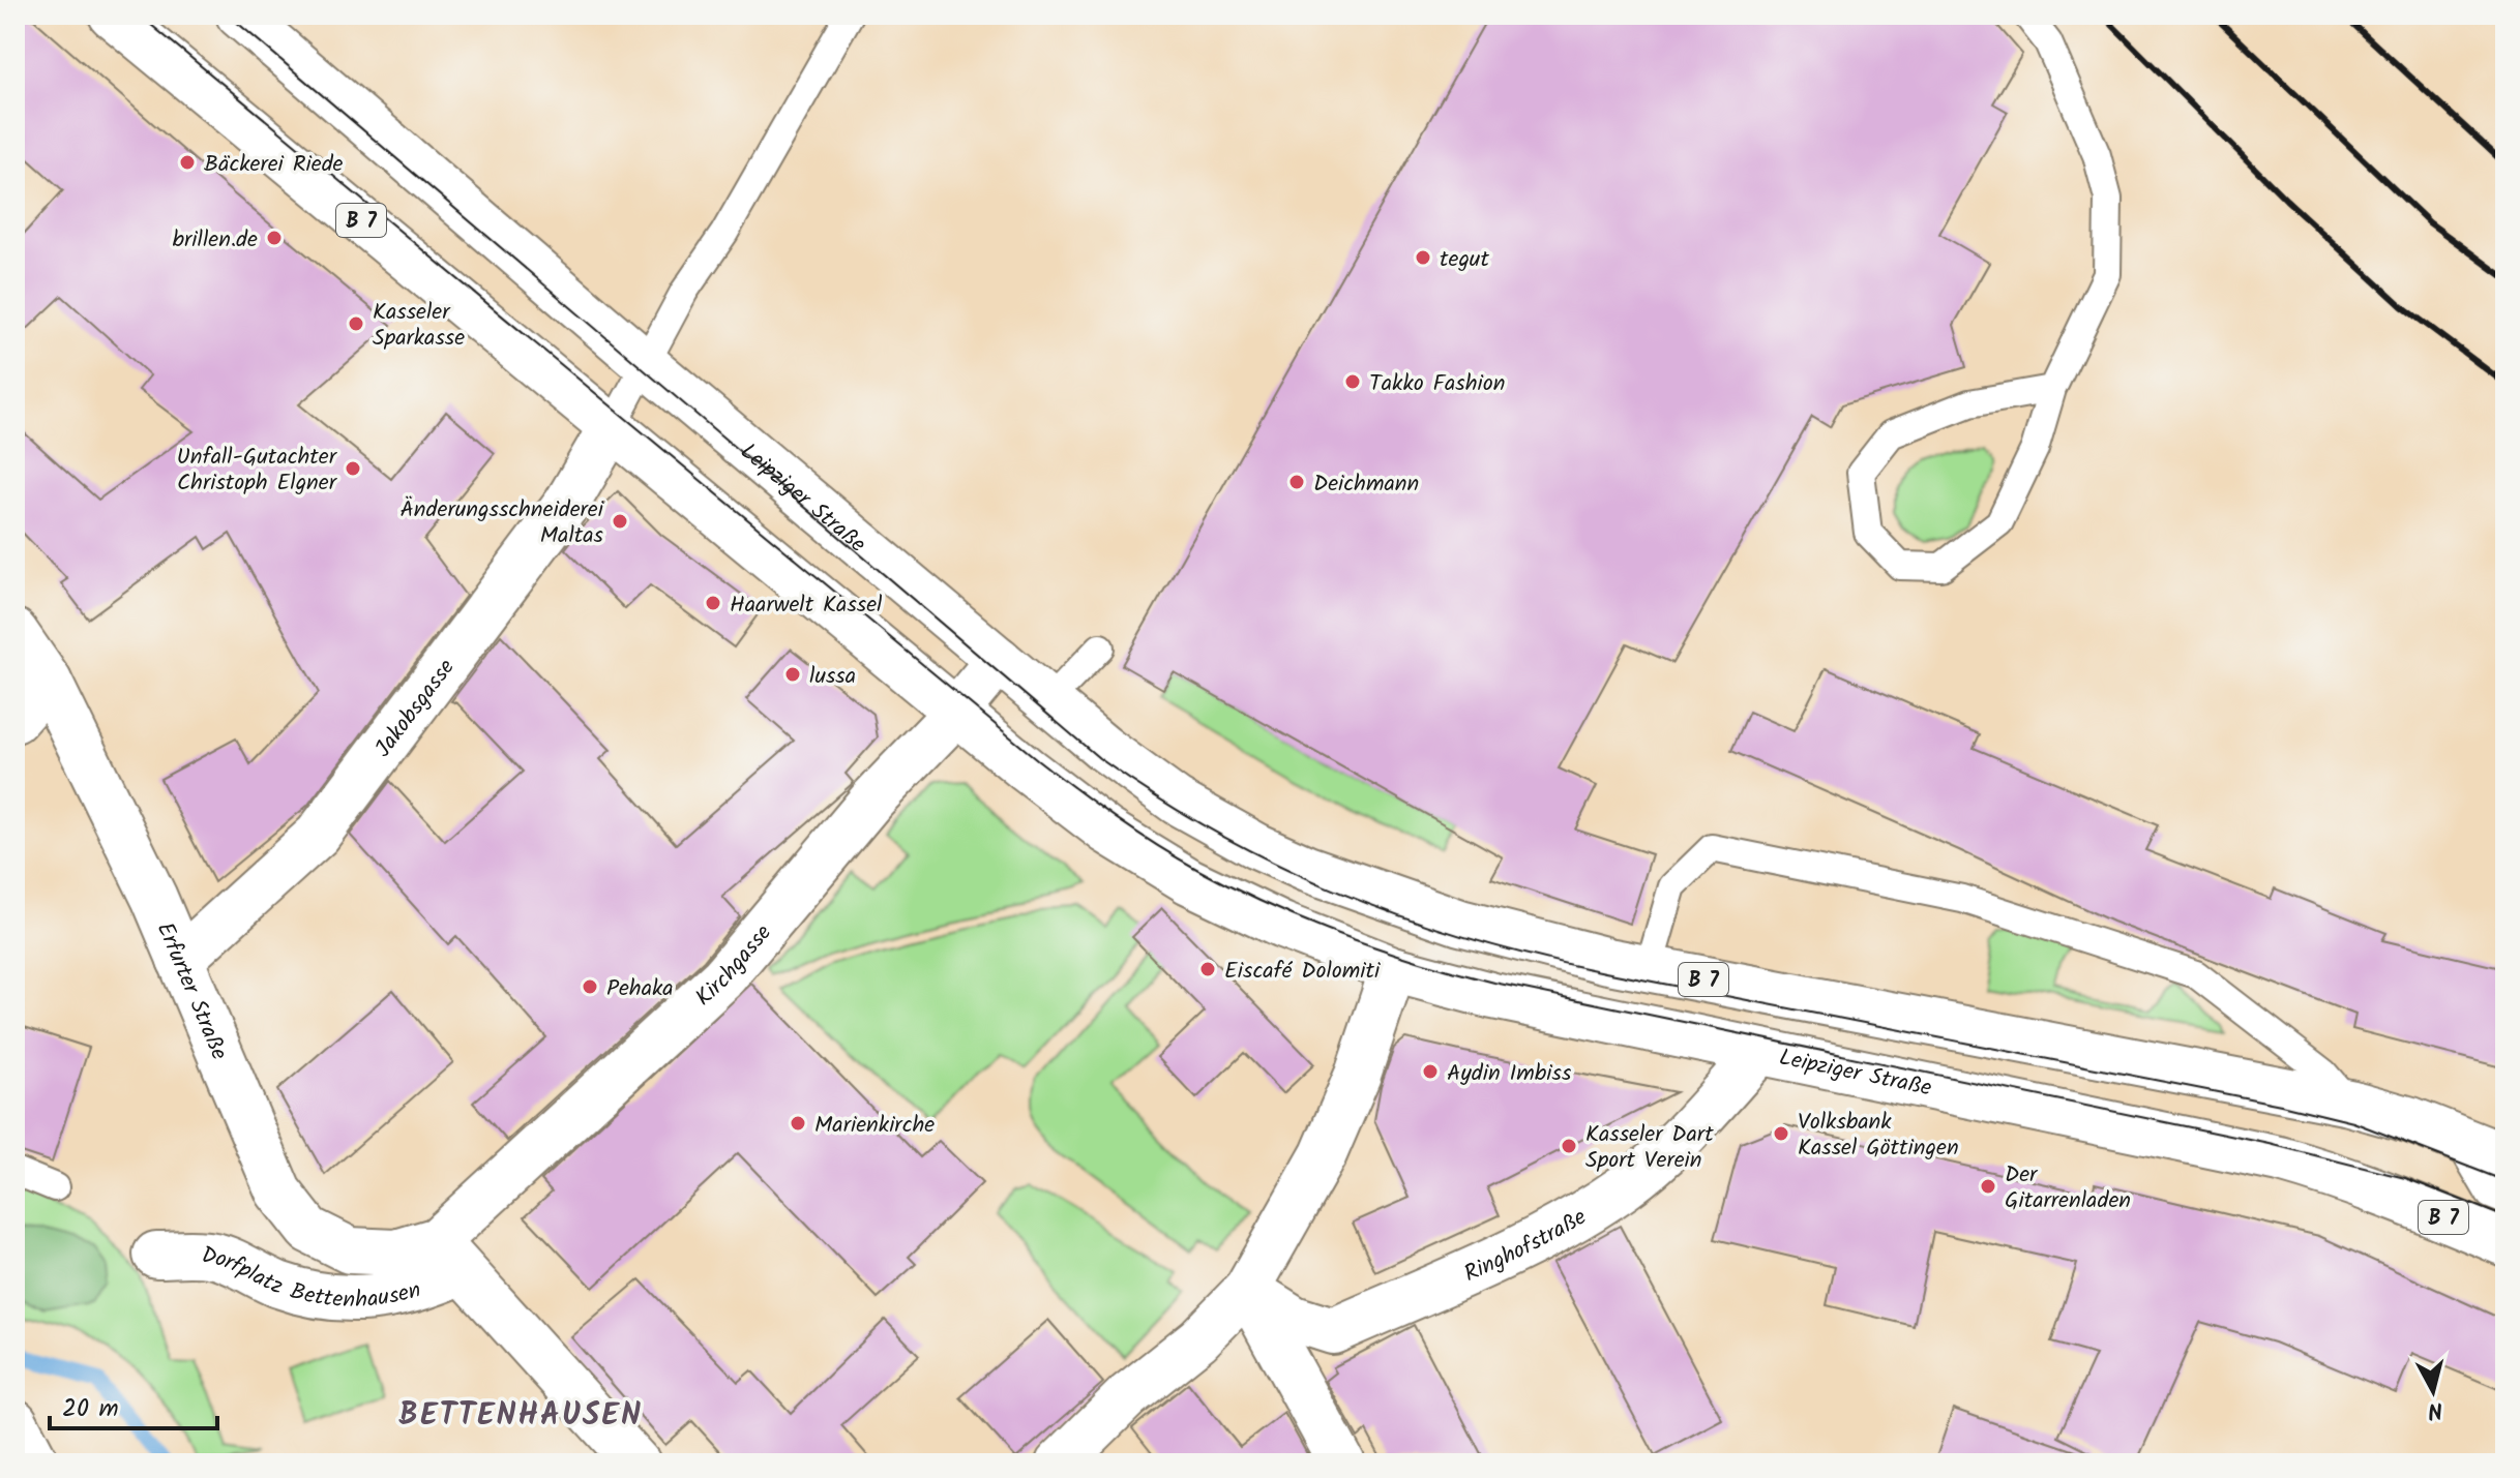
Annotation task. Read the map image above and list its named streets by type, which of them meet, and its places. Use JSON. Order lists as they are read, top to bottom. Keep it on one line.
{"streets":{"main road":["B 7","Leipziger Straße","Jakobsgasse","Kirchgasse","Erfurter Straße","Ringhofstraße","Dorfplatz Bettenhausen"]},"crossings":[["B 7","Leipziger Straße"],["B 7","Jakobsgasse"],["B 7","Kirchgasse"],["Leipziger Straße","Kirchgasse"],["Leipziger Straße","Ringhofstraße"],["Jakobsgasse","Erfurter Straße"],["Kirchgasse","Erfurter Straße"],["Kirchgasse","Dorfplatz Bettenhausen"],["Erfurter Straße","Dorfplatz Bettenhausen"]],"districts":["BETTENHAUSEN"],"places":["Bäckerei Riede","brillen.de","tegut","Kasseler Sparkasse","Takko Fashion","Unfall-Gutachter Christoph Elgner","Deichmann","Änderungsschneiderei Maltas","Haarwelt Kassel","lussa","Eiscafé Dolomiti","Pehaka","Aydin Imbiss","Marienkirche","Volksbank Kassel Göttingen","Kasseler Dart Sport Verein","Der Gitarrenladen"],"scale_bar":"20 m","north":"bottom"}
